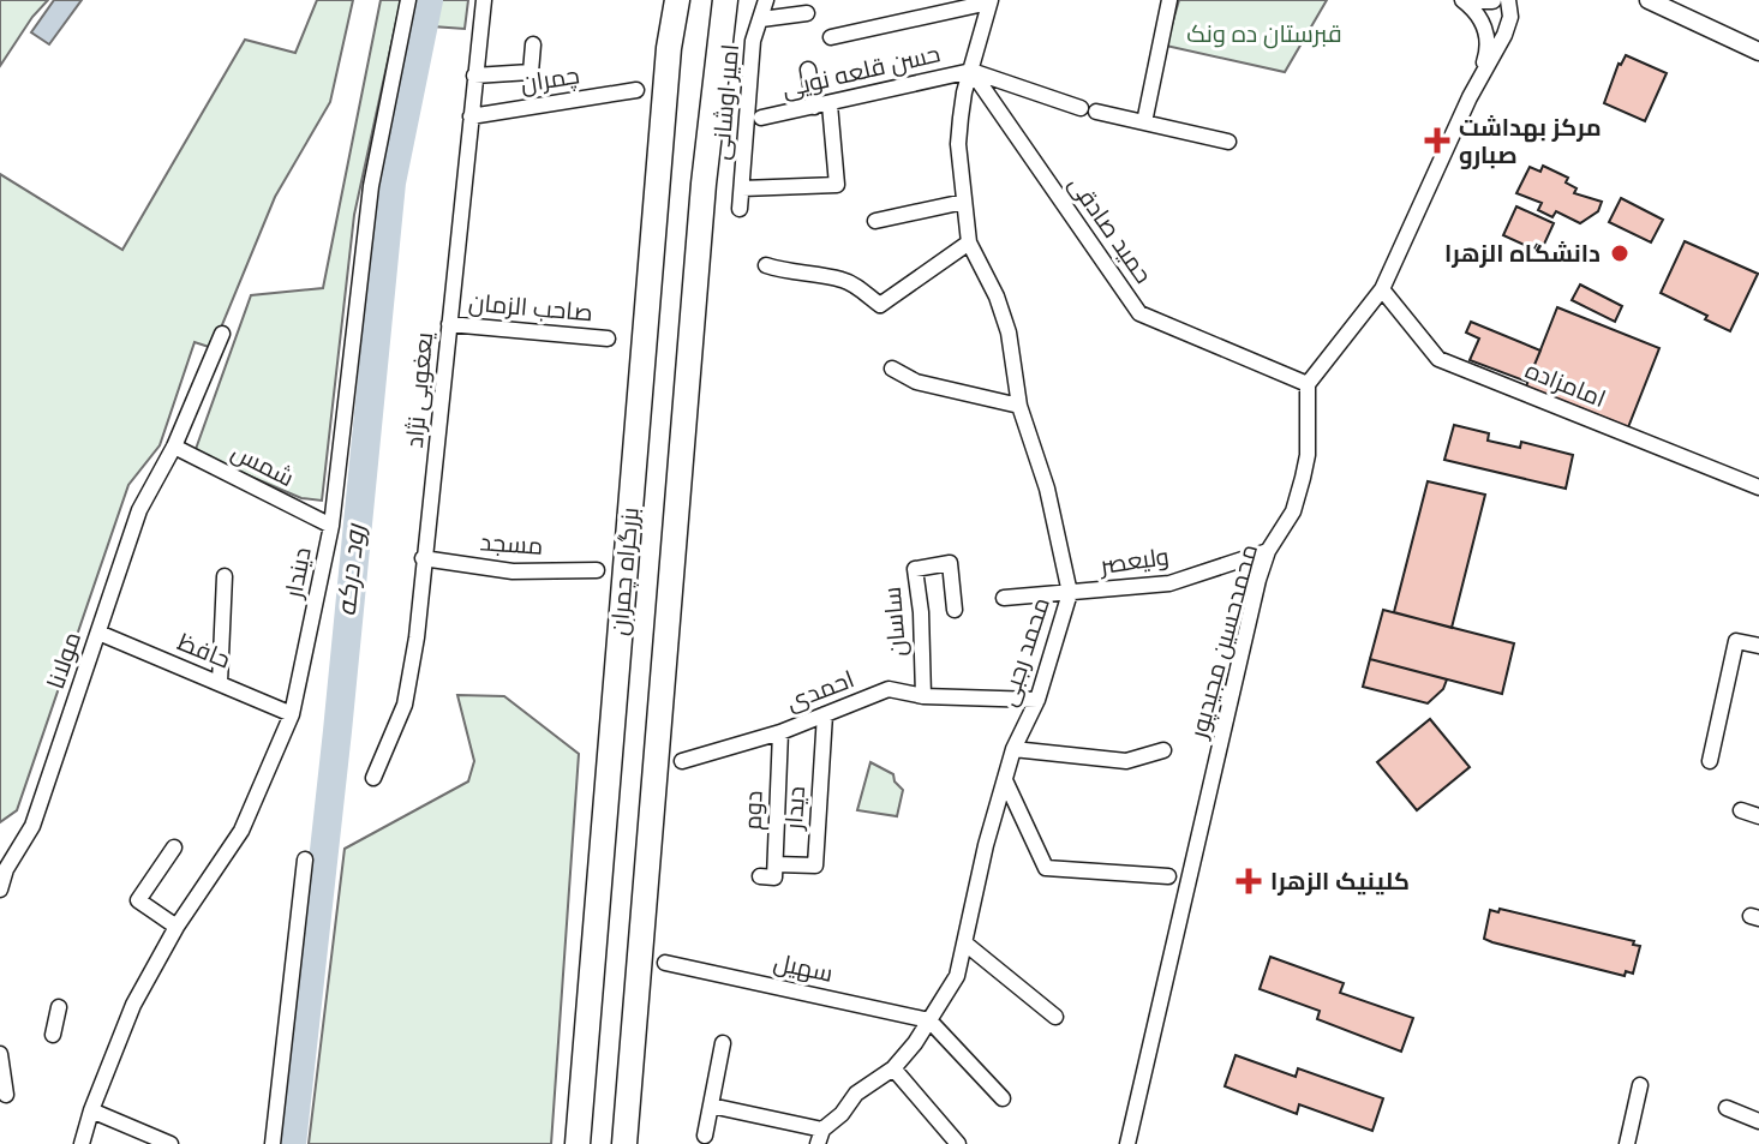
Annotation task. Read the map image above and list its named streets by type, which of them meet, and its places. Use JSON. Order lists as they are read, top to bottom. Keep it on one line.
{"streets":{"highway":["بزرگراه چمران"],"street":["حسن قلعه نویی","چمران","امیر اوشانی","حمید صادقی","صاحب الزمان","امامزاده","یعغوبی نژاد","شمس","مسجد","ولیعصر","دیندار","ساسان","محمدحسین مجیدپور","حافظ","محمد رجبی","مولانا","احمدی","دیدار","دوم","سهیل"]},"crossings":[["حسن قلعه نویی","حمید صادقی"],["حسن قلعه نویی","محمد رجبی"],["چمران","یعغوبی نژاد"],["حمید صادقی","محمدحسین مجیدپور"],["حمید صادقی","محمد رجبی"],["صاحب الزمان","یعغوبی نژاد"],["یعغوبی نژاد","مسجد"],["شمس","دیندار"],["شمس","مولانا"],["ولیعصر","محمدحسین مجیدپور"],["ولیعصر","محمد رجبی"],["دیندار","حافظ"],["ساسان","احمدی"],["حافظ","مولانا"],["محمد رجبی","احمدی"],["محمد رجبی","سهیل"],["احمدی","دیدار"],["احمدی","دوم"],["دیدار","دوم"]],"water":["رود درکه"],"parks":["قبرستان ده ونک"],"places":{"health":["مرکز بهداشت صبارو","کلینیک الزهرا"],"other":["دانشگاه الزهرا"]}}
